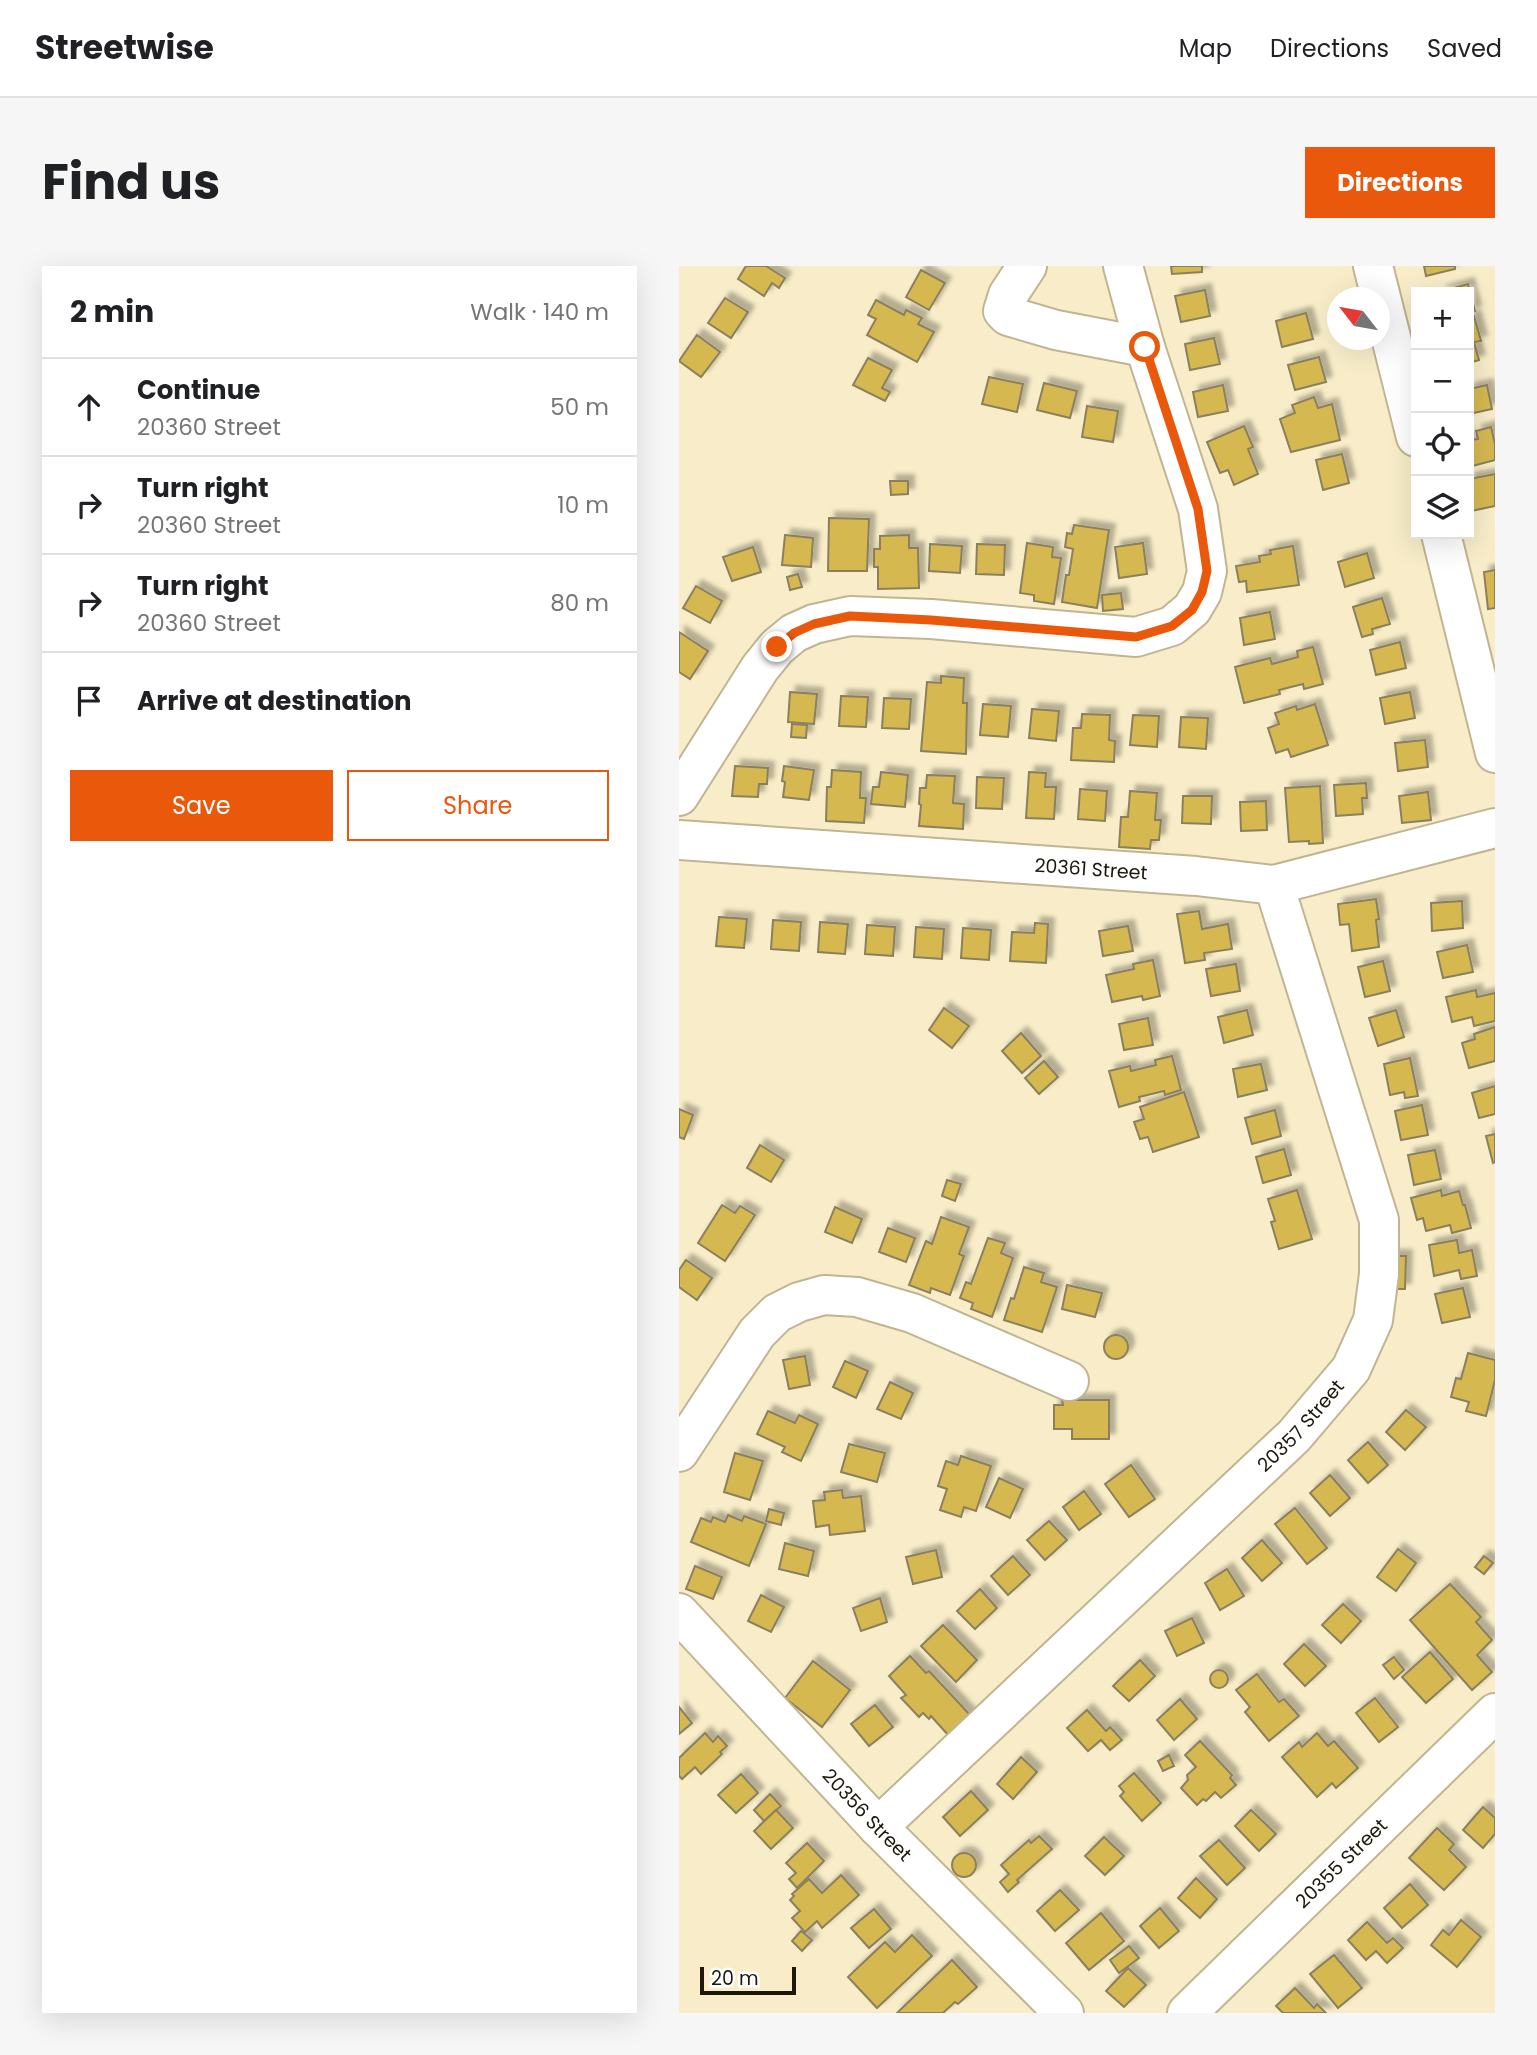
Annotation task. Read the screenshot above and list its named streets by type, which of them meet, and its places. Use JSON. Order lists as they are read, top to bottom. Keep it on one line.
{"streets":{"street":["20361 Street","20357 Street","20356 Street","20355 Street"]},"crossings":[["20361 Street","20357 Street"],["20357 Street","20356 Street"]],"scale_bar":"20 m","north":"top left","page":{"header":"Streetwise","nav":["Map","Directions","Saved"],"title":"Find us","buttons":["Directions",["Save","Share"]],"heading":["2 min","Walk · 140 m"],"map_buttons":["+","−"],"list":[["Continue","20360 Street","50 m"],["Turn right","20360 Street","10 m"],["Turn right","20360 Street","80 m"],"Arrive at destination"],"scale":"20 m"}}
